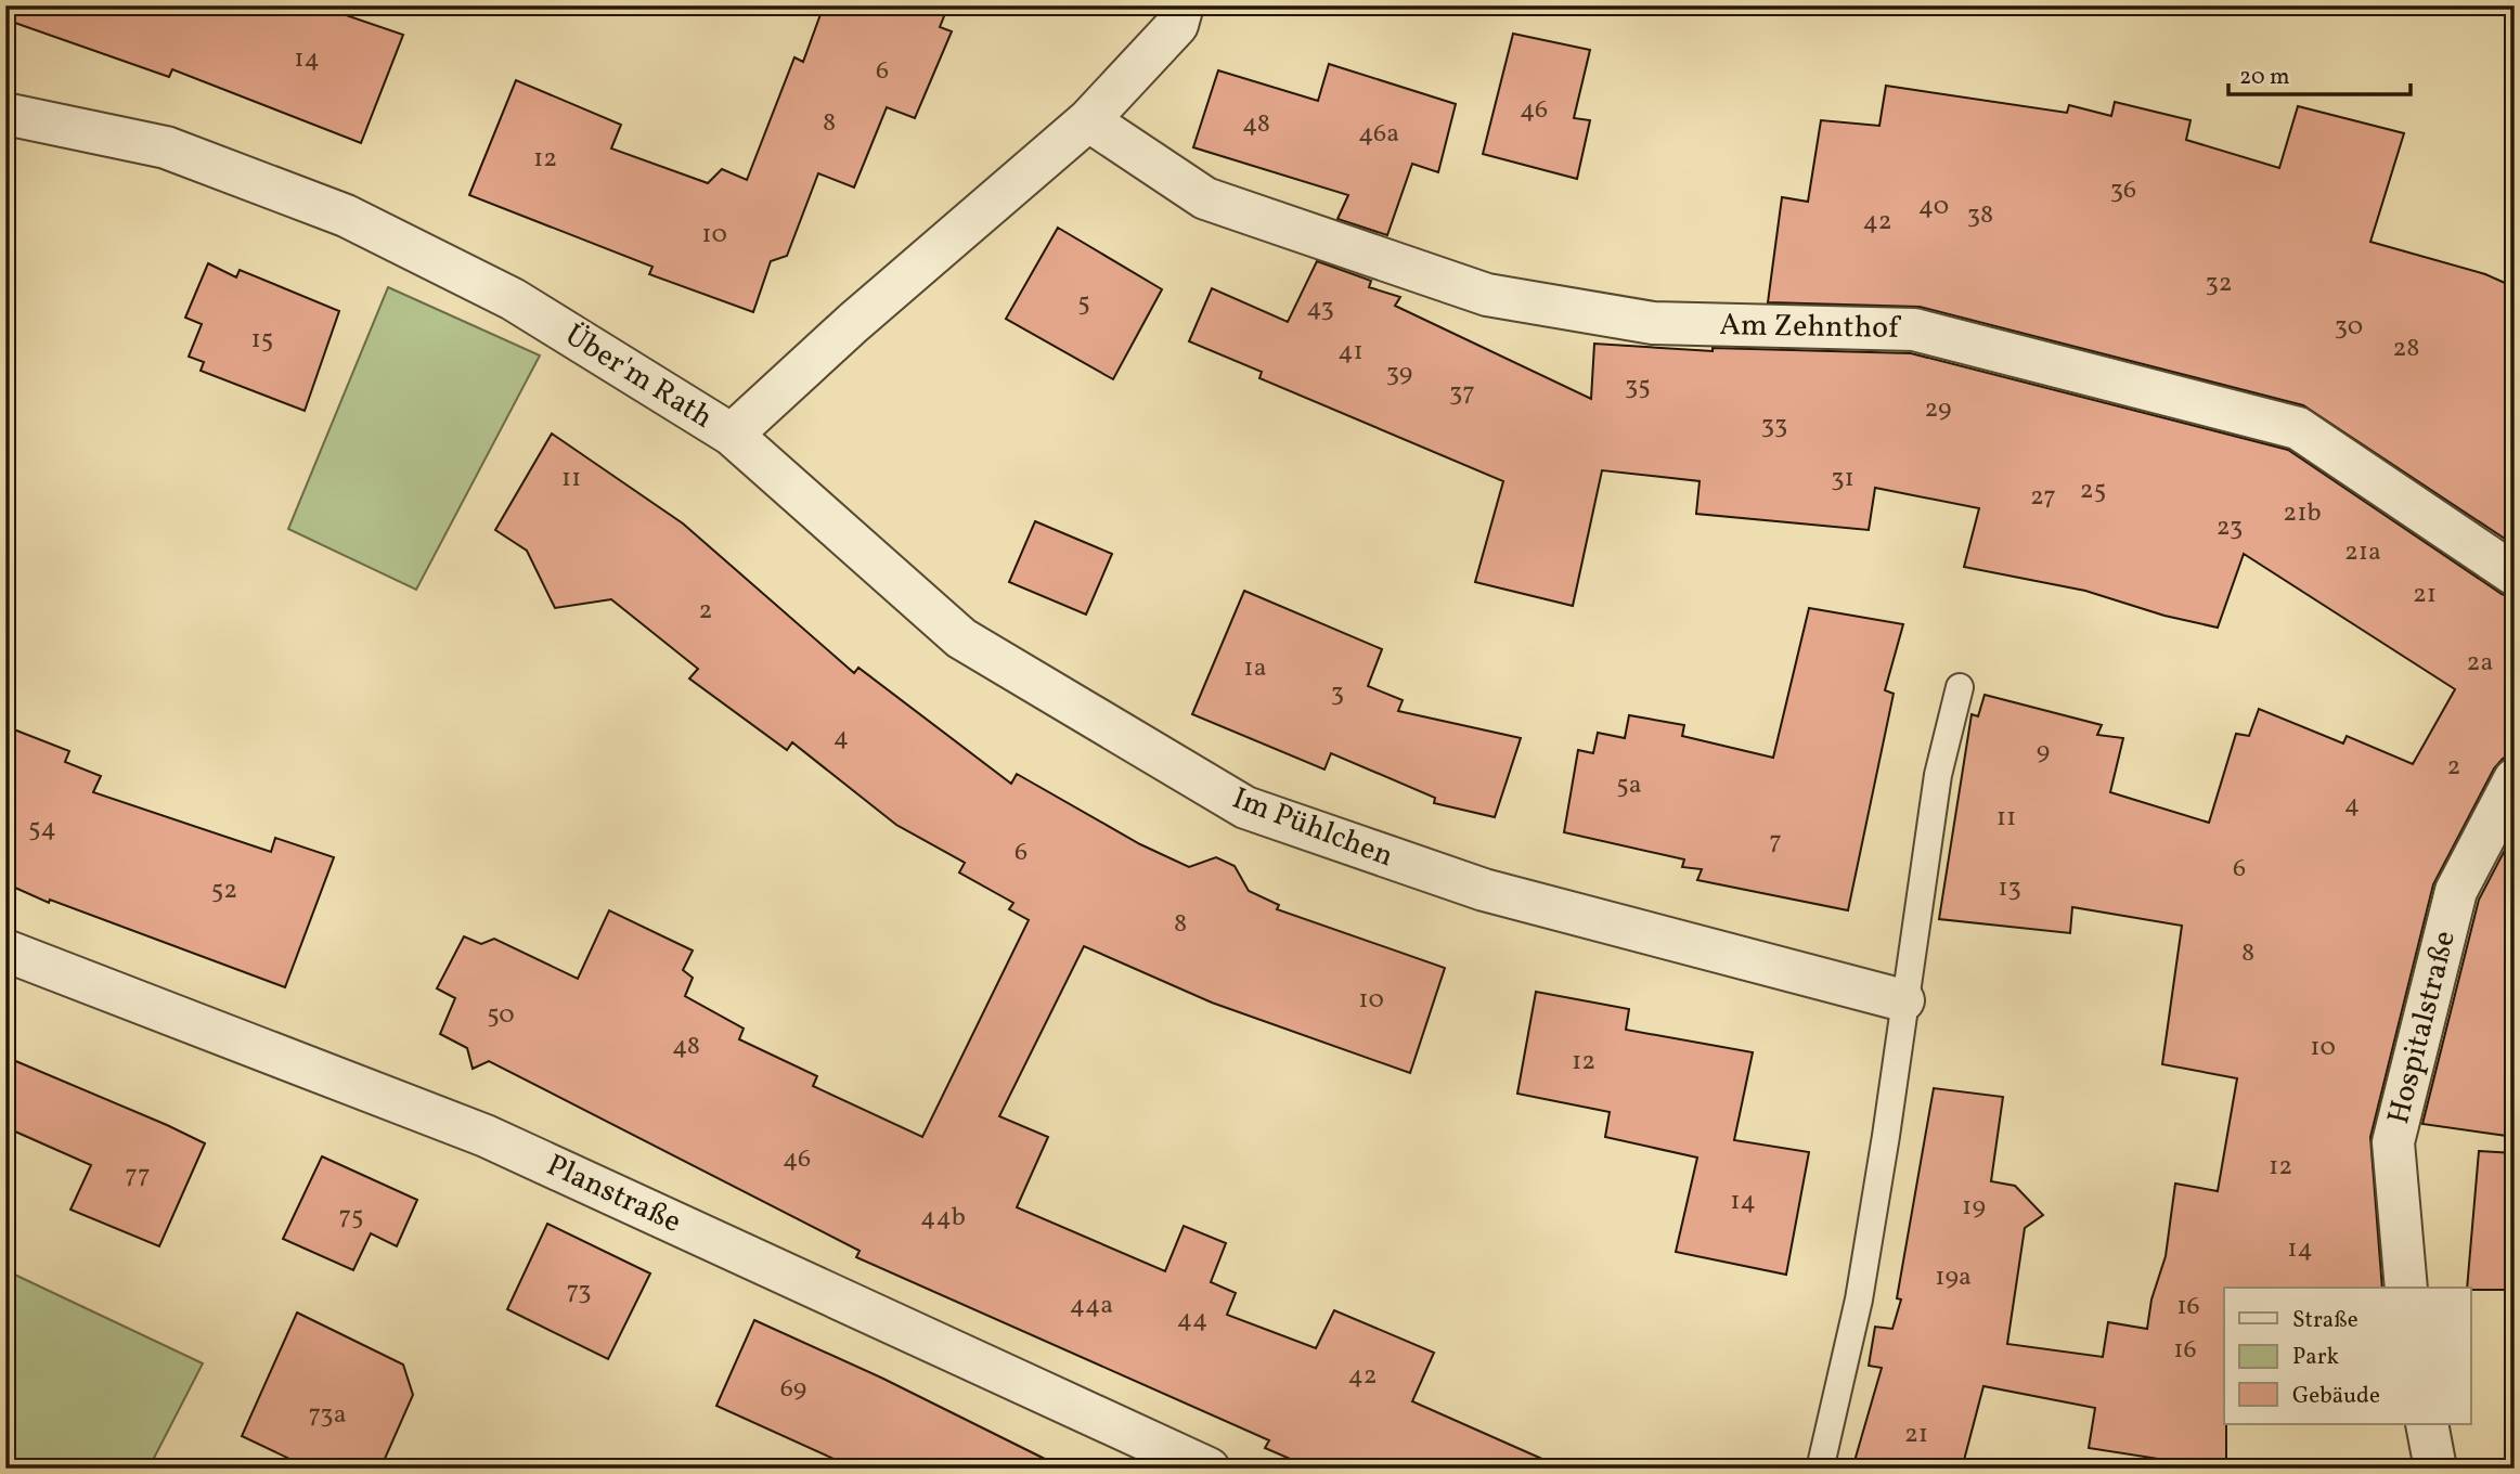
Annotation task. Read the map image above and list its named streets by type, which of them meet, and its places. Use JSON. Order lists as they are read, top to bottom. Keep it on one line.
{"streets":{"street":["Am Zehnthof","Über'm Rath","Im Pühlchen","Hospitalstraße","Planstraße"]},"crossings":[["Am Zehnthof","Über'm Rath"],["Über'm Rath","Im Pühlchen"]],"house_numbers":["14","6","46","8","48","46a","12","36","40","38","42","10","32","5","43","30","15","28","41","39","35","37","29","33","11","31","25","27","21b","23","21a","21","2","2a","1a","3","4","9","2","5a","4","11","54","7","6","6","13","52","8","8","10","50","48","10","12","46","12","77","14","19","75","44b","14","19a","73","44a","16","44","16","42","69","73a","21"],"legend":["Straße","Park","Gebäude"],"scale_bar":"20 m"}
